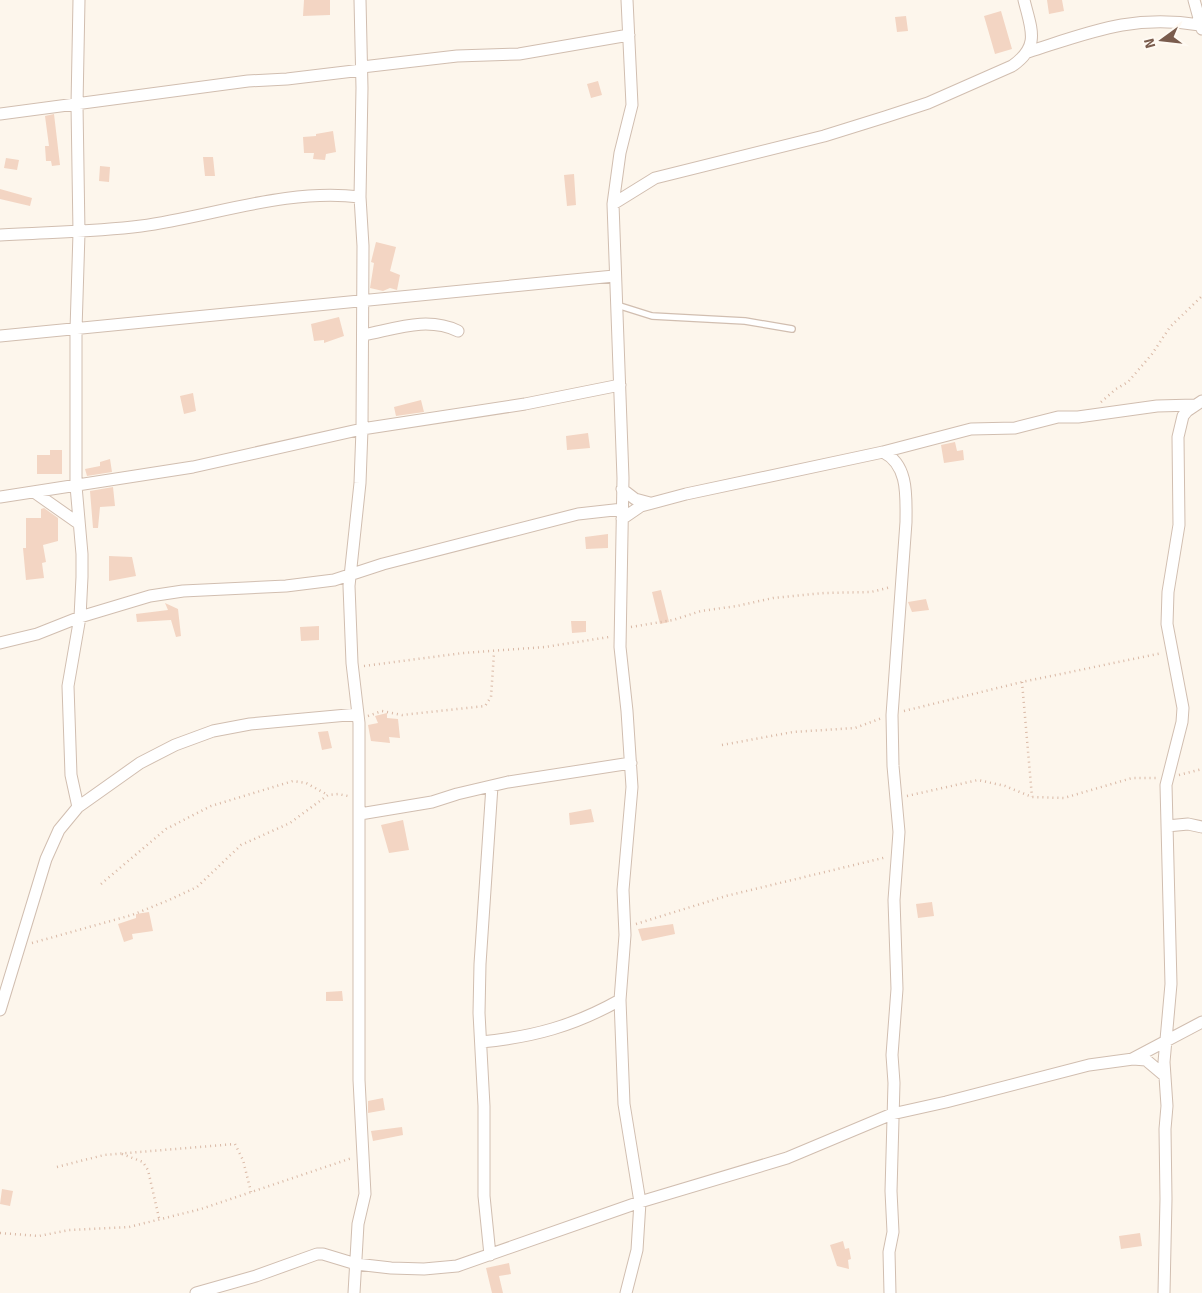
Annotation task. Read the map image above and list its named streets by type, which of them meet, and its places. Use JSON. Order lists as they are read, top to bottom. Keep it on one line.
{"north":"left"}
